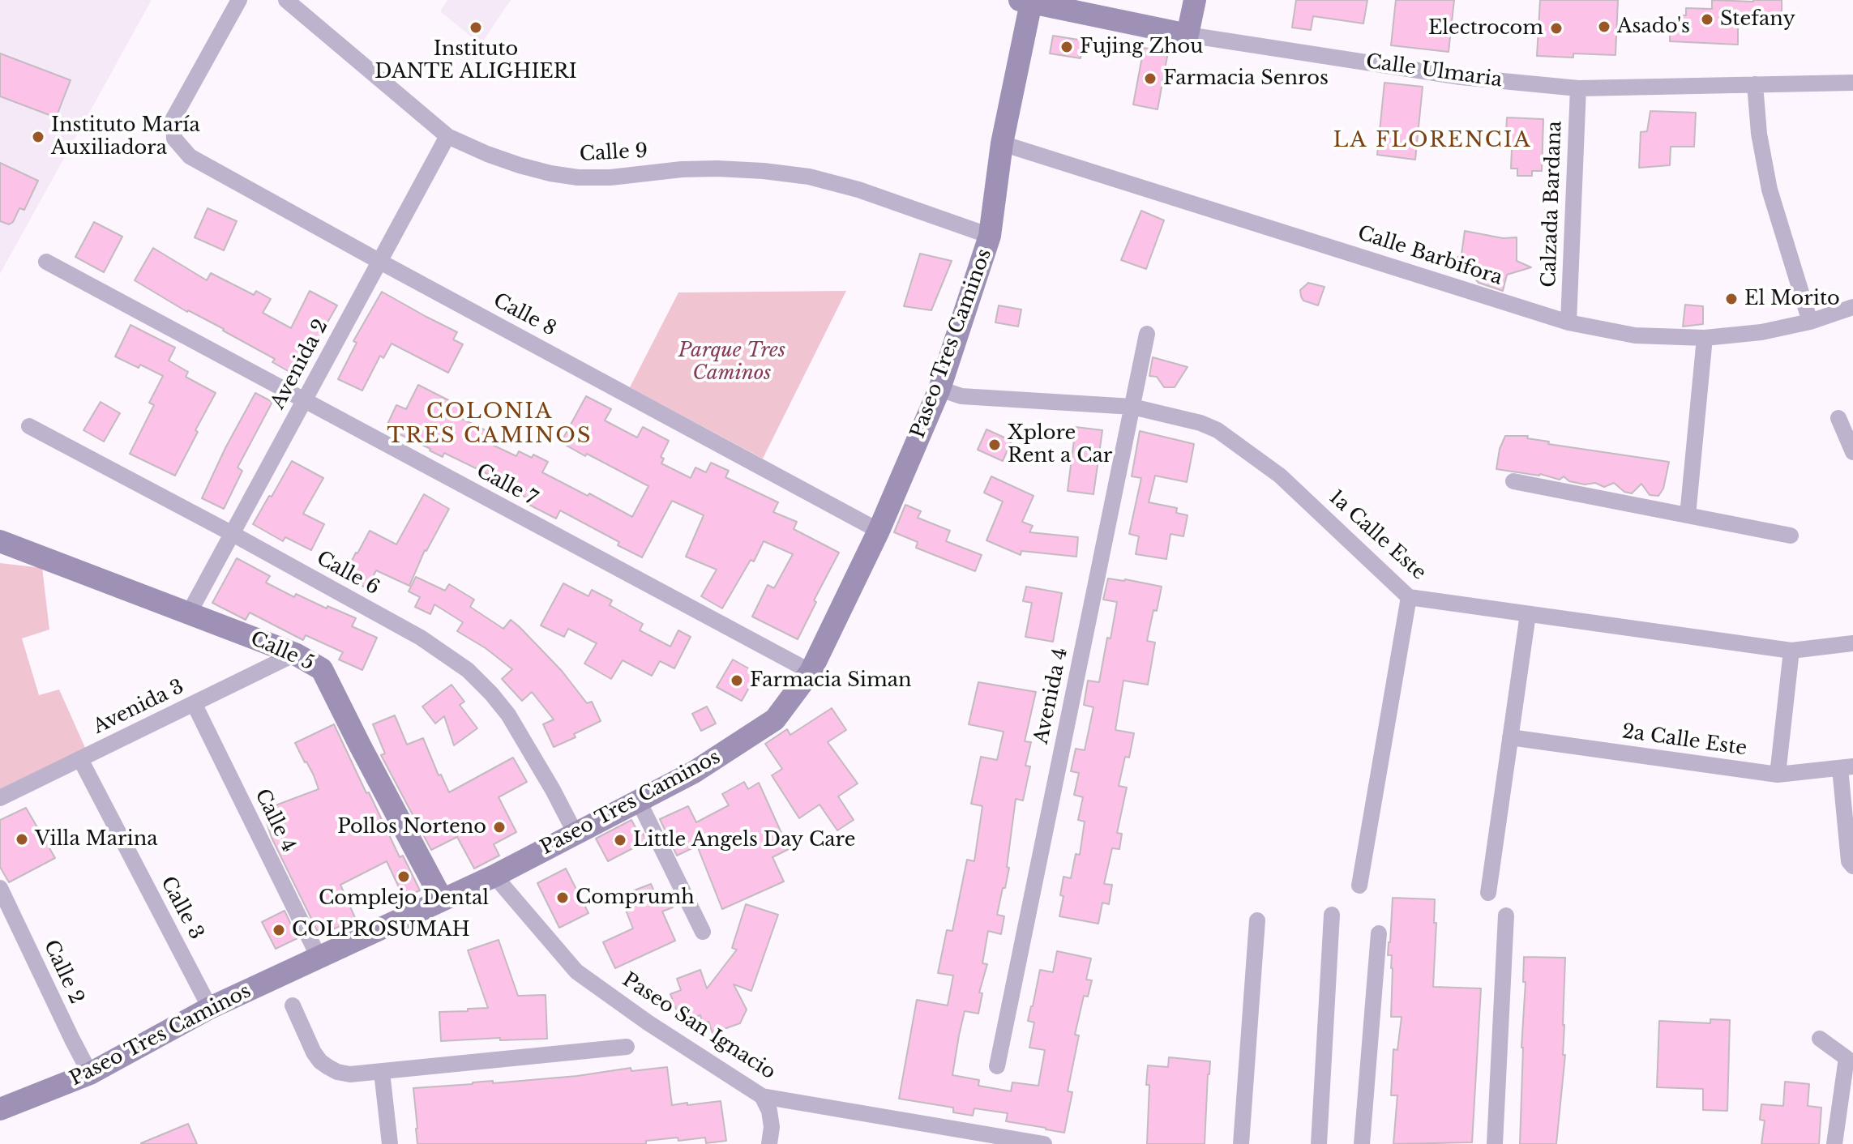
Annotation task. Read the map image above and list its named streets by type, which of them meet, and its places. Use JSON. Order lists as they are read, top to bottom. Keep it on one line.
{"streets":{"street":["Calle Ulmaria","Calle 9","Calzada Bardana","Calle Barbifora","Calle 8","Paseo Tres Caminos","Avenida 2","Calle 7","1a Calle Este","Calle 6","Calle 5","Avenida 4","Avenida 3","2a Calle Este","Calle 4","Calle 3","Calle 2","Paseo San Ignacio"]},"crossings":[["Calle Ulmaria","Calzada Bardana"],["Calle Ulmaria","Paseo Tres Caminos"],["Calle 9","Paseo Tres Caminos"],["Calle 9","Avenida 2"],["Calzada Bardana","Calle Barbifora"],["Calle Barbifora","Paseo Tres Caminos"],["Calle 8","Paseo Tres Caminos"],["Calle 8","Avenida 2"],["Paseo Tres Caminos","Calle 7"],["Paseo Tres Caminos","1a Calle Este"],["Paseo Tres Caminos","Calle 6"],["Paseo Tres Caminos","Calle 5"],["Paseo Tres Caminos","Calle 4"],["Paseo Tres Caminos","Calle 3"],["Paseo Tres Caminos","Calle 2"],["Paseo Tres Caminos","Paseo San Ignacio"],["Avenida 2","Calle 7"],["Avenida 2","Calle 6"],["Avenida 2","Calle 5"],["1a Calle Este","Avenida 4"],["Calle 5","Avenida 3"],["Avenida 3","Calle 4"],["Avenida 3","Calle 3"]],"districts":["LA FLORENCIA","COLONIA TRES CAMINOS"],"parks":["Parque Tres Caminos"],"places":["Stefany","Asado's","Instituto DANTE ALIGHIERI","Electrocom","Fujing Zhou","Farmacia Senros","Instituto María Auxiliadora","El Morito","Xplore Rent a Car","Farmacia Siman","Pollos Norteno","Villa Marina","Little Angels Day Care","Complejo Dental","Comprumh","COLPROSUMAH"]}
